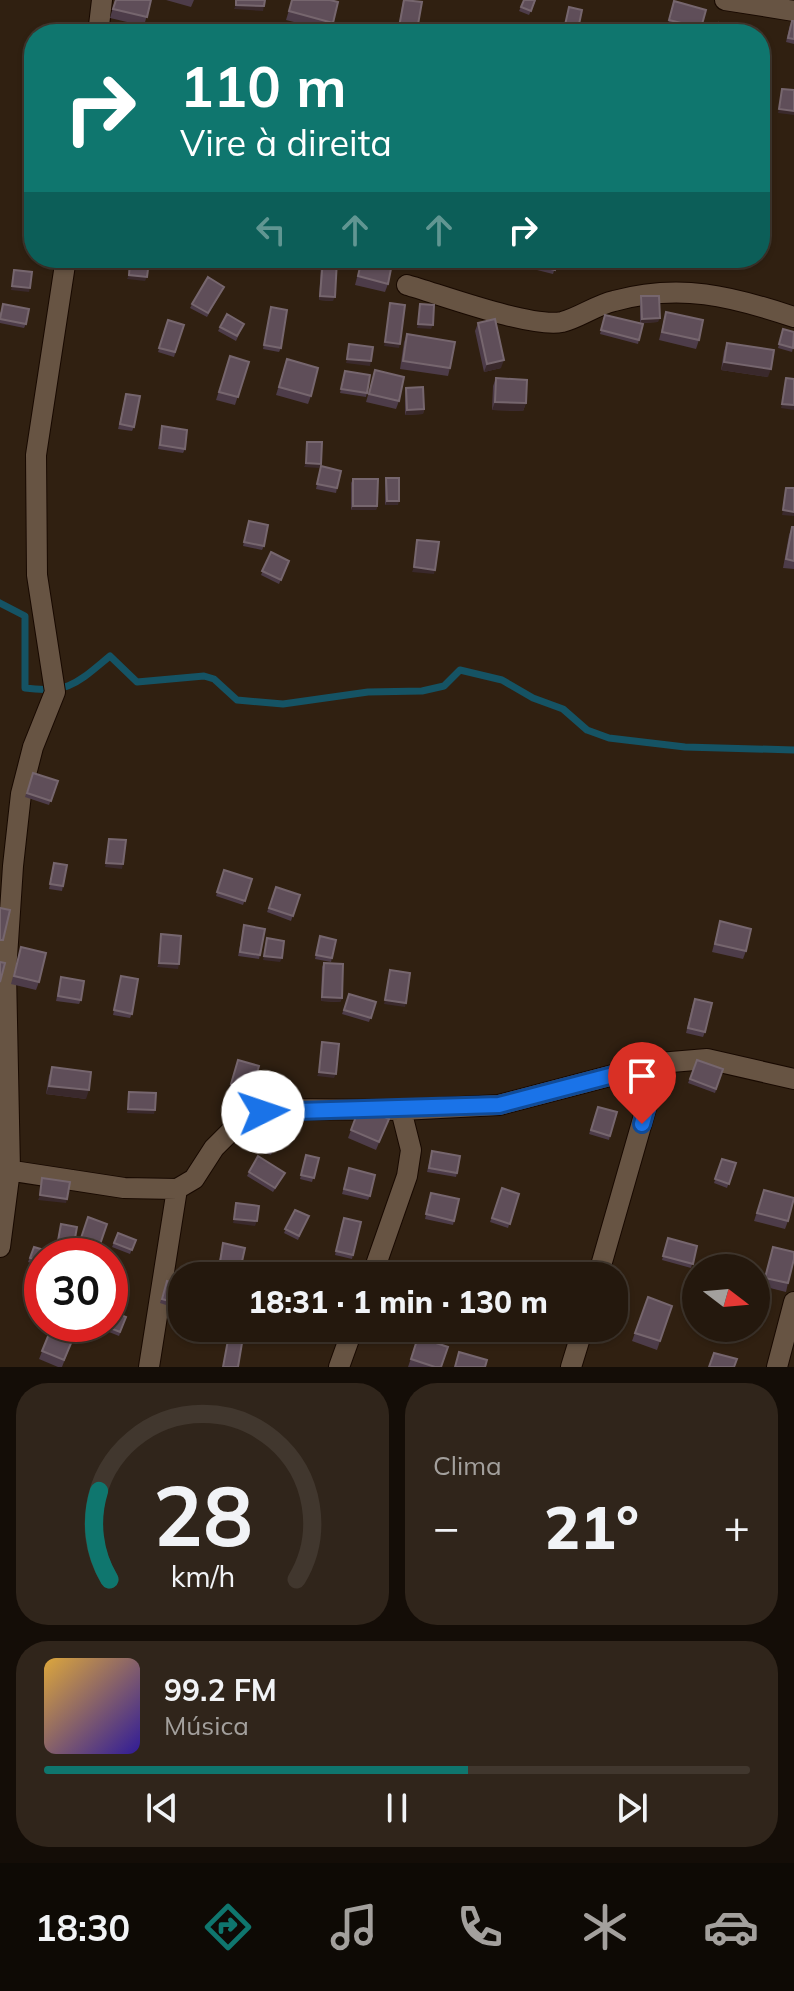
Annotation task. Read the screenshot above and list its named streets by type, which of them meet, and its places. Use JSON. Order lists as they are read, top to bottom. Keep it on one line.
{"north":"right","page":{"turn":["110 m","Vire à direita"],"limit":"30","trip":"18:31 · 1 min · 130 m","tile":"Clima","heat":["−","21°","+"],"song":["99.2 FM","Música"],"tabs":"18:30","gauge":["28","km/h"]}}
